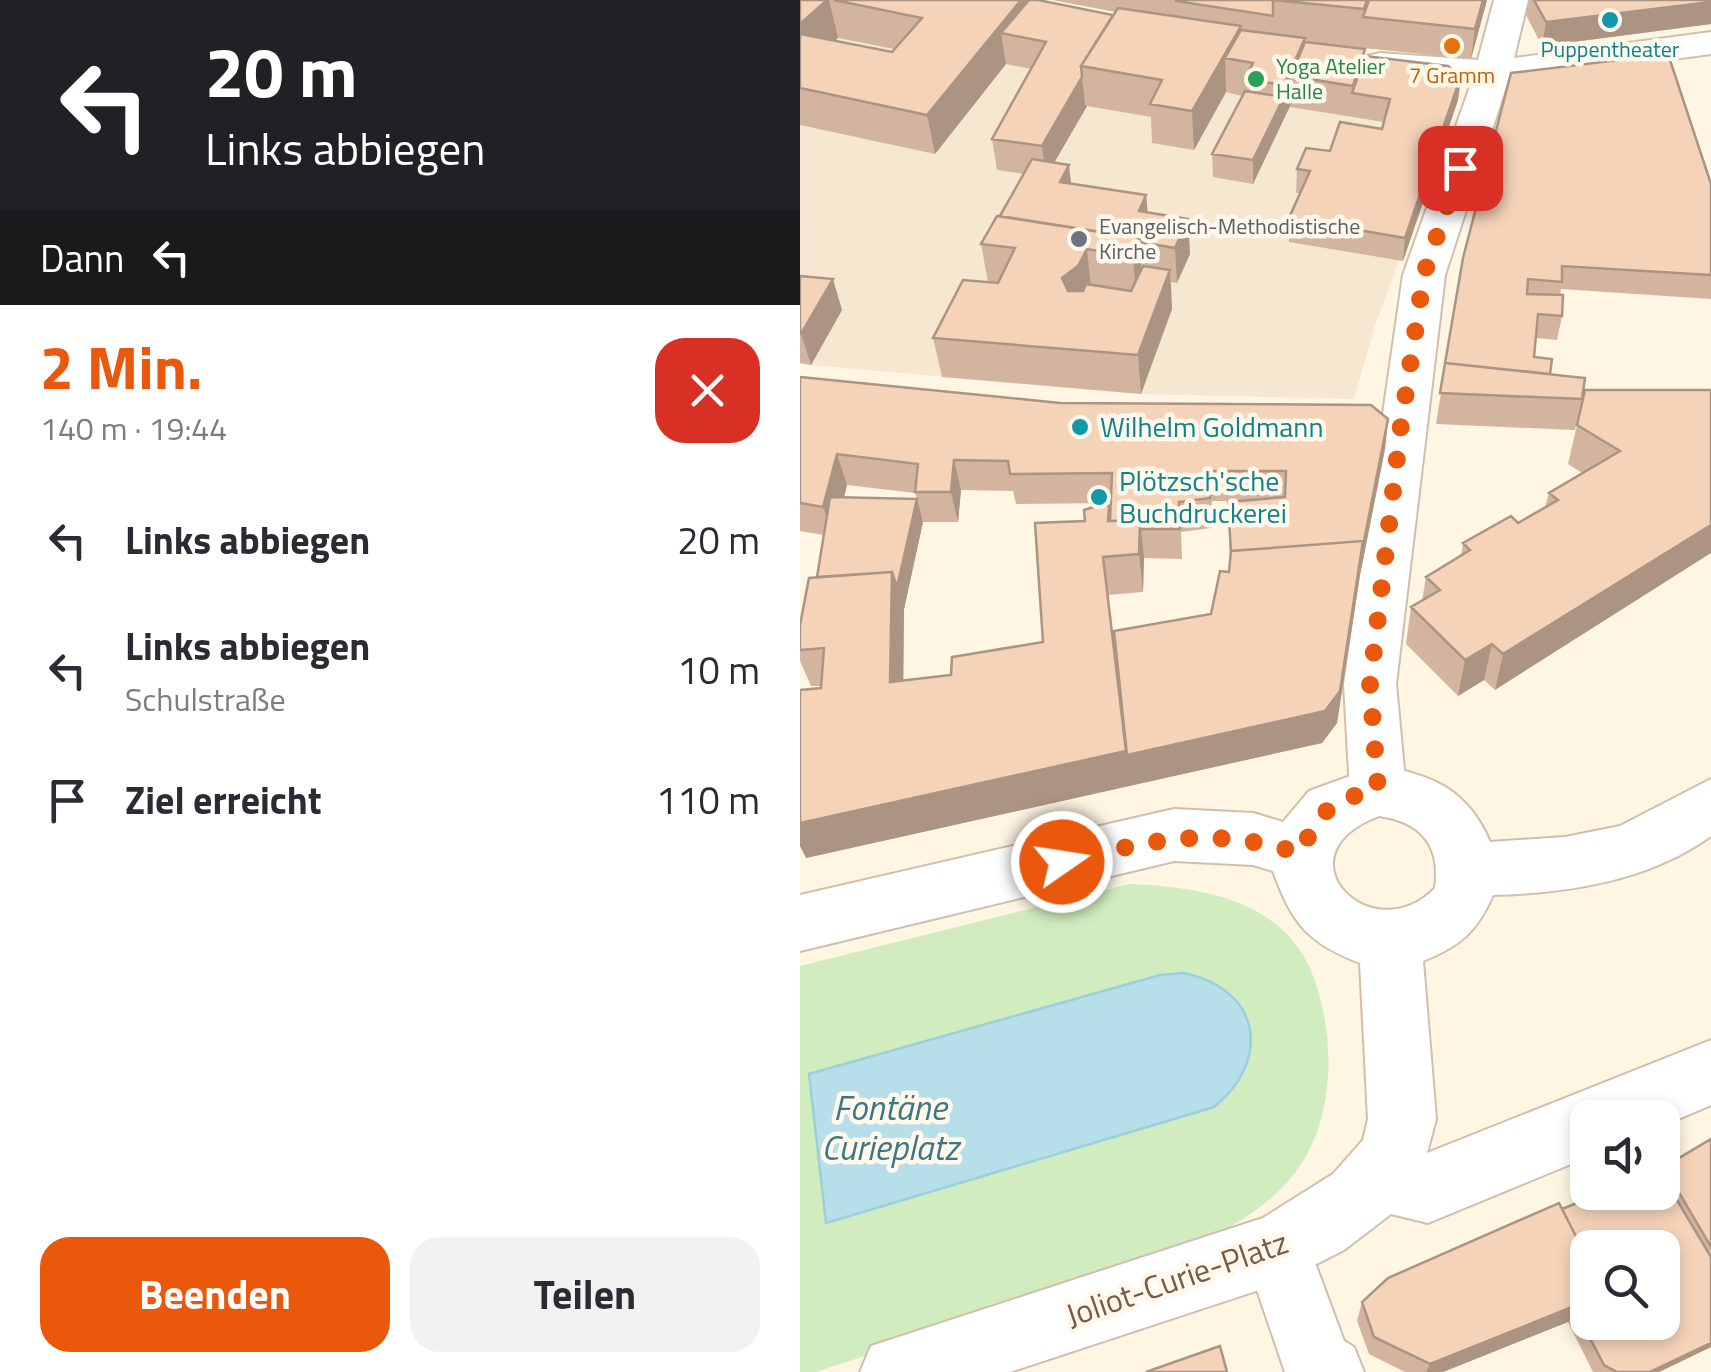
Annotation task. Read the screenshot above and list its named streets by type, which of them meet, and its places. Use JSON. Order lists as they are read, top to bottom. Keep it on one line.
{"streets":{"street":["Joliot-Curie-Platz"]},"water":["Fontäne Curieplatz"],"places":["Puppentheater","7 Gramm","Yoga Atelier Halle","Evangelisch-Methodistische Kirche","Wilhelm Goldmann","Plötzsch'sche Buchdruckerei"],"page":{"turn":["20 m","Links abbiegen"],"then":"Dann","heading":["2 Min.","140 m · 19:44"],"list":[{"name":"Links abbiegen","value":"20 m"},{"name":"Links abbiegen","note":"Schulstraße","value":"10 m"},{"name":"Ziel erreicht","value":"110 m"}],"buttons":["Beenden","Teilen"]}}
